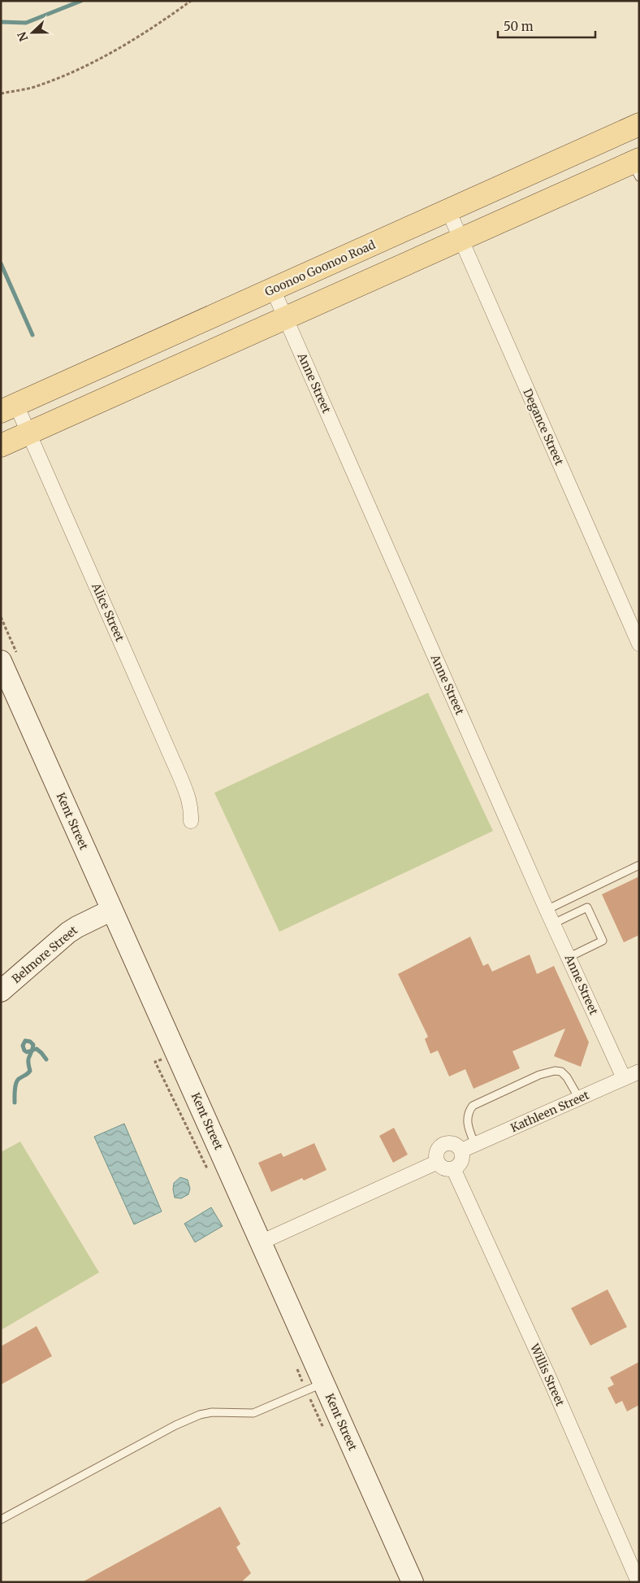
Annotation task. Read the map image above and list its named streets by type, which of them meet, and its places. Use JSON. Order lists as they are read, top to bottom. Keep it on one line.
{"streets":{"main road":["Goonoo Goonoo Road"],"street":["Anne Street","Degance Street","Alice Street","Kent Street","Belmore Street","Kathleen Street","Willis Street"]},"crossings":[["Goonoo Goonoo Road","Anne Street"],["Goonoo Goonoo Road","Degance Street"],["Goonoo Goonoo Road","Alice Street"],["Anne Street","Kathleen Street"],["Kent Street","Belmore Street"],["Kathleen Street","Willis Street"]],"scale_bar":"50 m","north":"left"}
